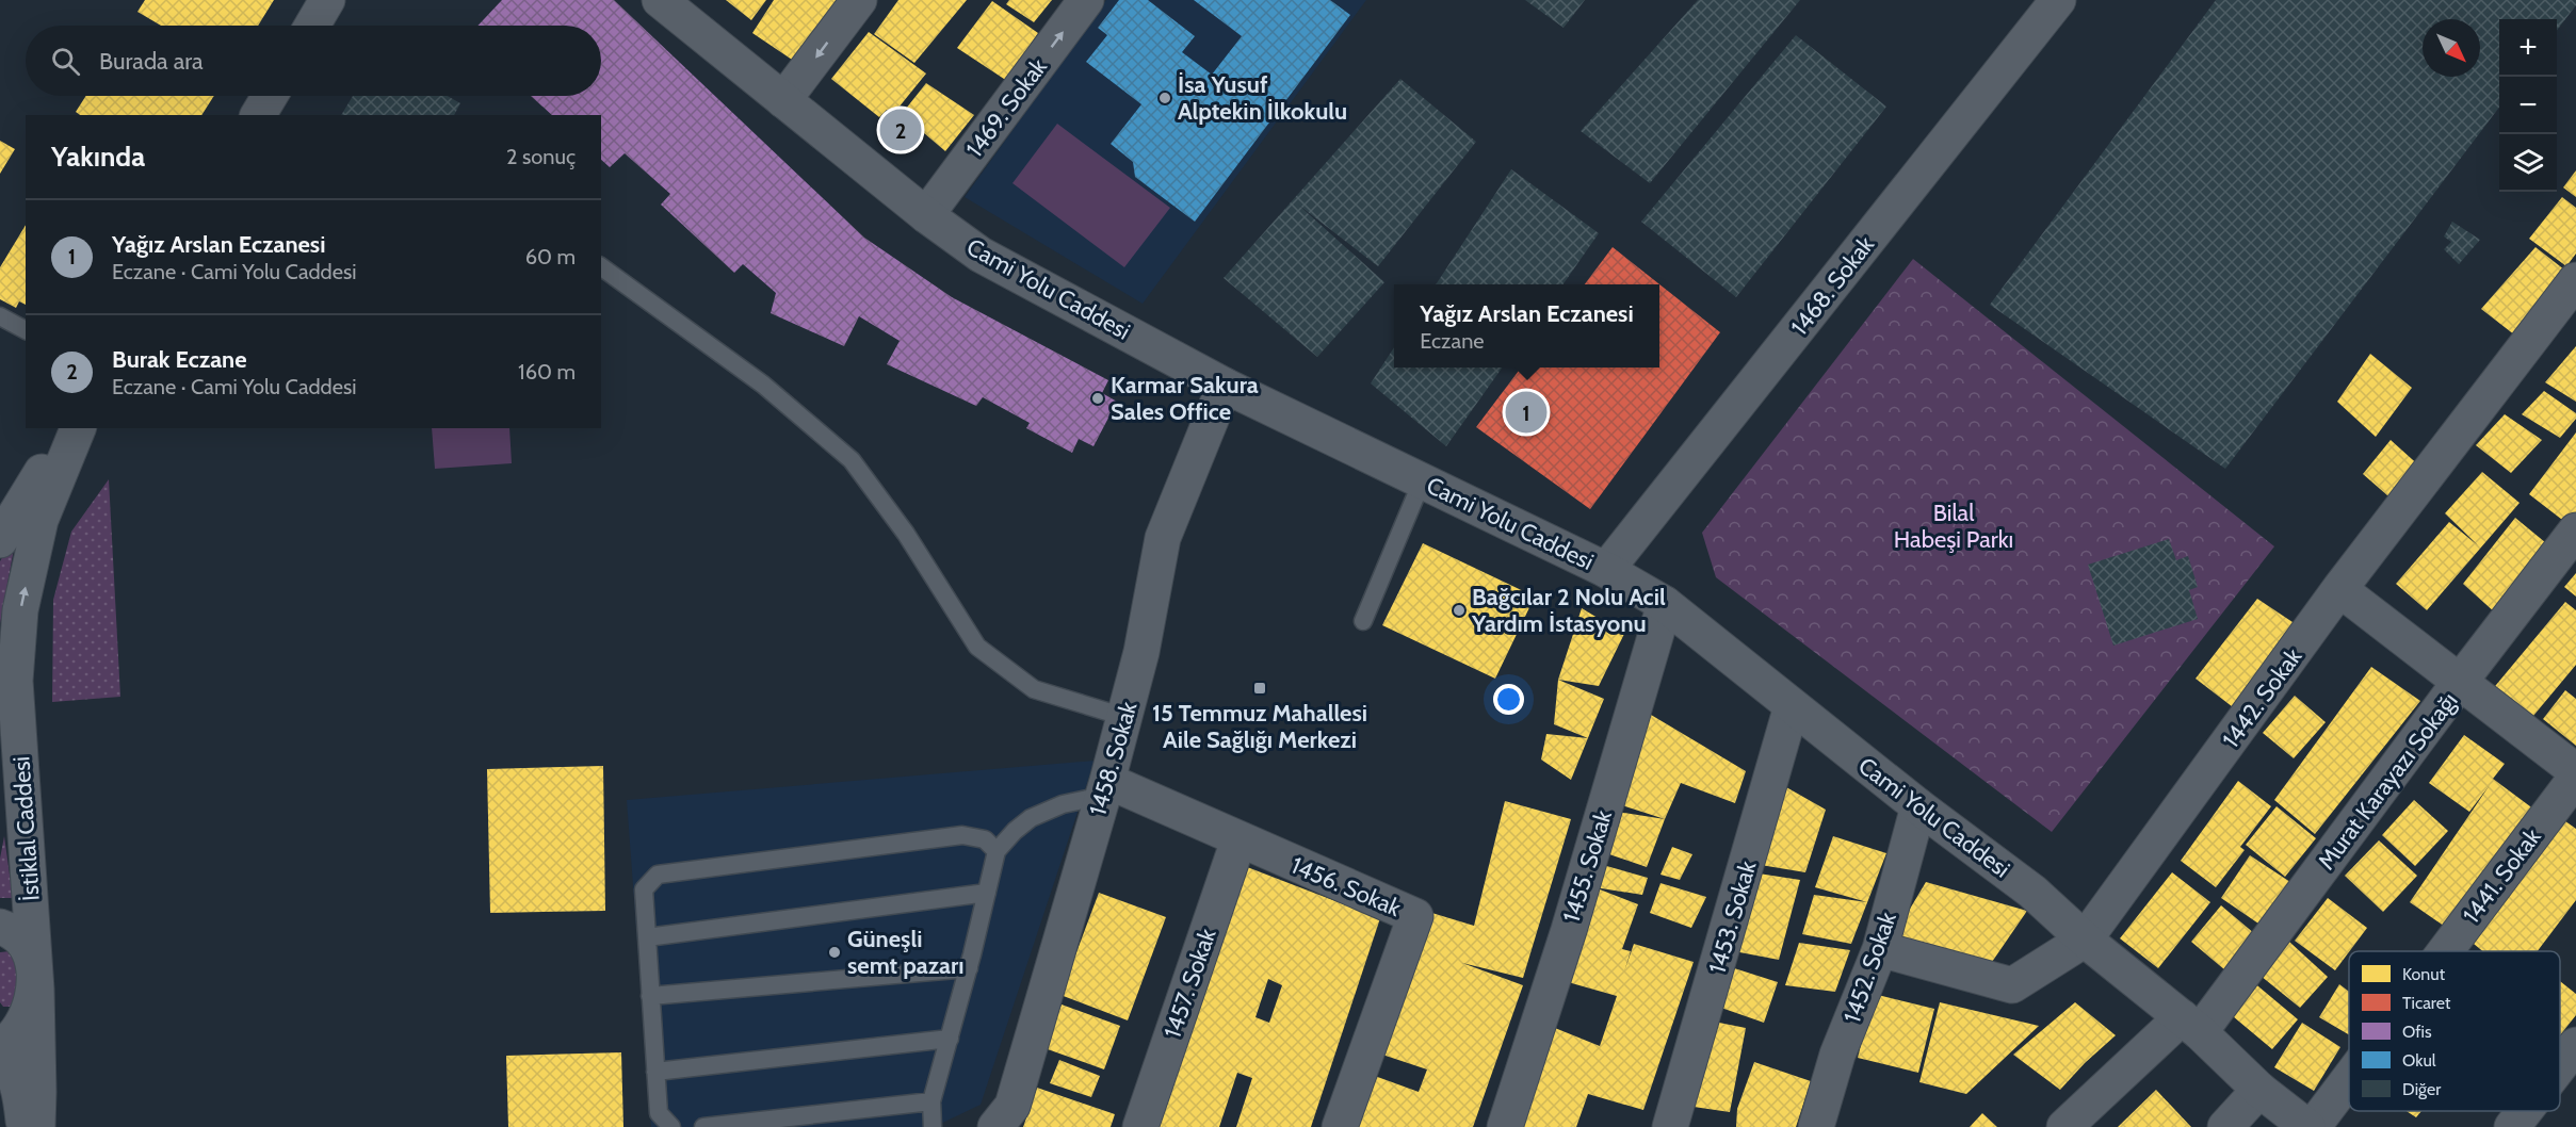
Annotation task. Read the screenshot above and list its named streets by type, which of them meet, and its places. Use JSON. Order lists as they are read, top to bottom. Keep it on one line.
{"streets":{"street":["1469. Sokak","1468. Sokak","Cami Yolu Caddesi","1442. Sokak","1458. Sokak","Murat Karayazı Sokağı","İstiklal Caddesi","1455. Sokak","1441. Sokak","1456. Sokak","1453. Sokak","1452. Sokak","1457. Sokak"]},"crossings":[["1469. Sokak","Cami Yolu Caddesi"],["1468. Sokak","Cami Yolu Caddesi"],["Cami Yolu Caddesi","1442. Sokak"],["Cami Yolu Caddesi","1458. Sokak"],["Cami Yolu Caddesi","Murat Karayazı Sokağı"],["Cami Yolu Caddesi","1455. Sokak"],["Cami Yolu Caddesi","1453. Sokak"],["Cami Yolu Caddesi","1452. Sokak"],["1442. Sokak","1452. Sokak"],["1458. Sokak","1456. Sokak"],["1456. Sokak","1457. Sokak"]],"parks":["Bilal Habeşi Parkı"],"places":{"other":["İsa Yusuf Alptekin İlkokulu","Karmar Sakura Sales Office","Bağcılar 2 Nolu Acil Yardım İstasyonu","Güneşli semt pazarı"],"transit":["15 Temmuz Mahallesi Aile Sağlığı Merkezi"]},"legend":["Konut","Ticaret","Ofis","Okul","Diğer"],"north":"bottom right","page":{"map_buttons":["+","−"],"search":"Burada ara","pins":["2","1"],"heading":["Yakında","2 sonuç"],"list":[{"mark":"1","name":"Yağız Arslan Eczanesi","note":"Eczane · Cami Yolu Caddesi","value":"60 m"},{"mark":"2","name":"Burak Eczane","note":"Eczane · Cami Yolu Caddesi","value":"160 m"}],"popup":["Yağız Arslan Eczanesi","Eczane"]}}
